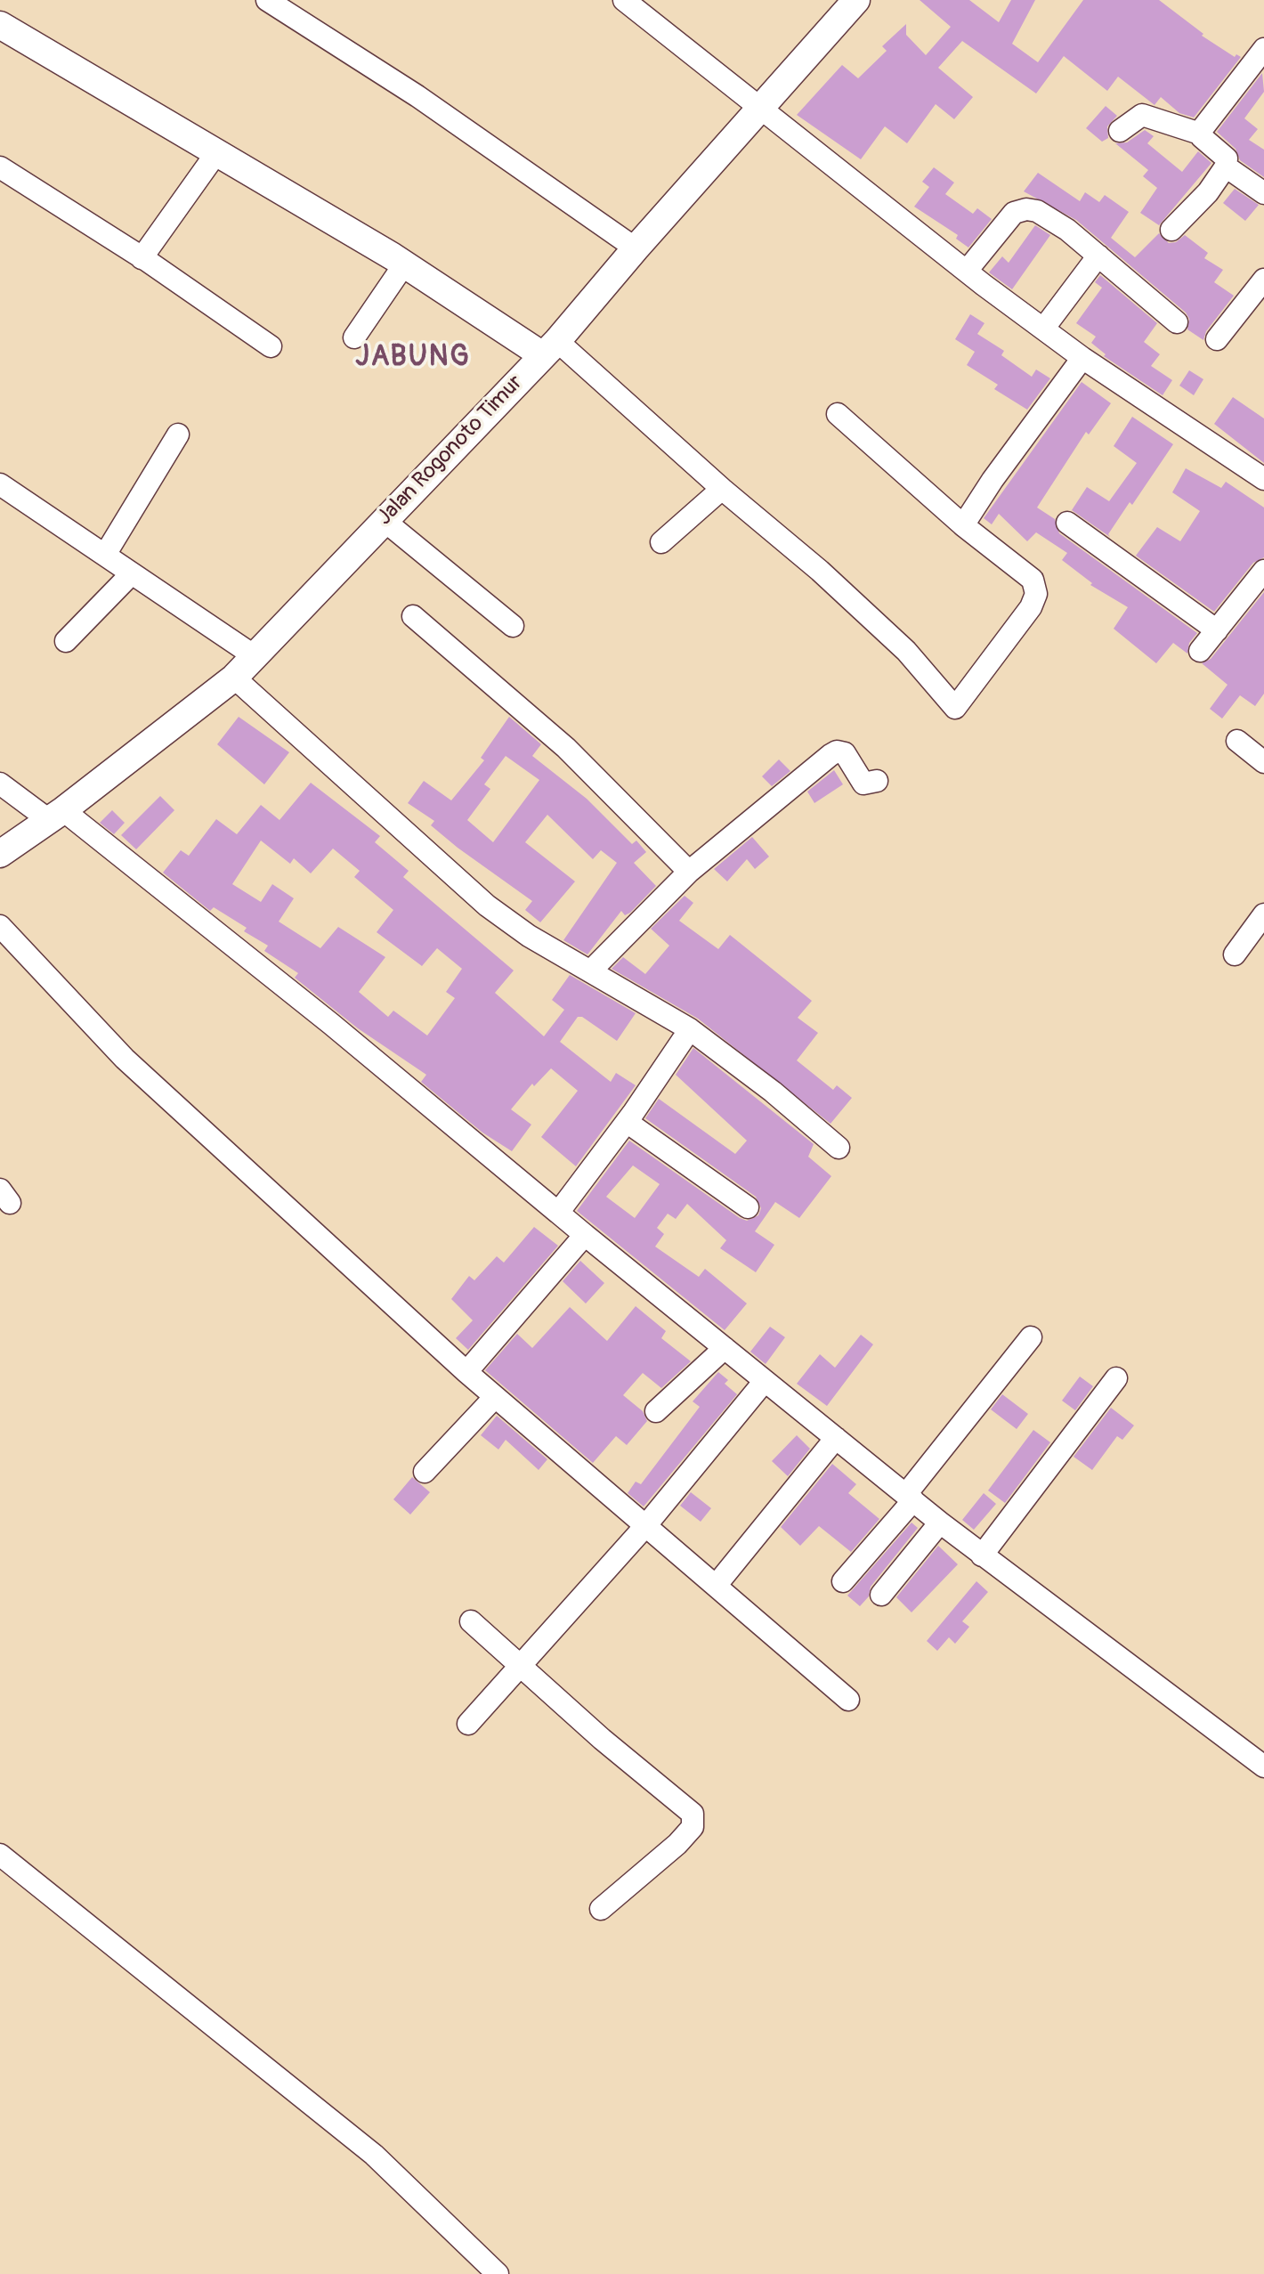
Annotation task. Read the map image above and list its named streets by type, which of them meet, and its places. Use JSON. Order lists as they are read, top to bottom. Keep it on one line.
{"streets":{"street":["Jalan Rogonoto Timur"]},"districts":["JABUNG"]}
